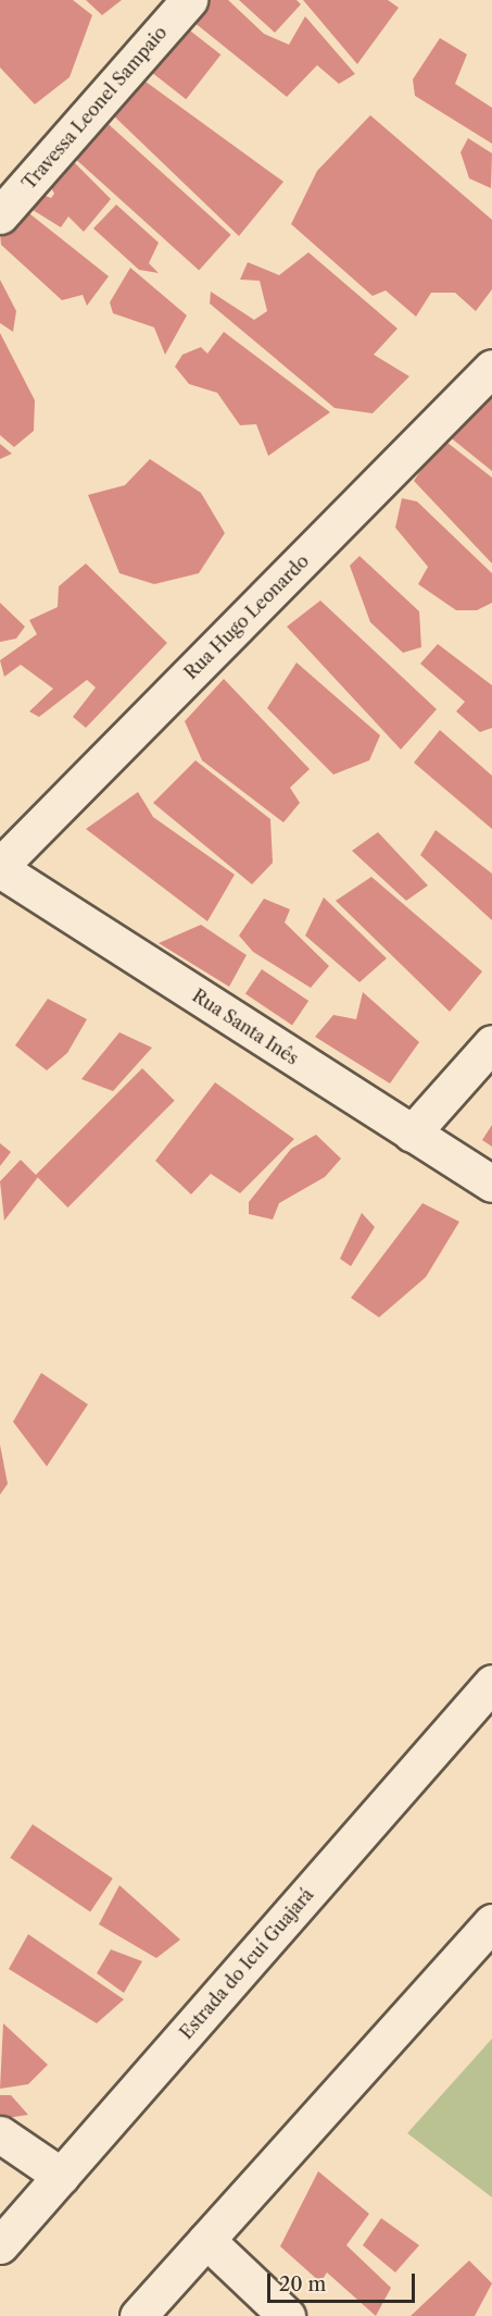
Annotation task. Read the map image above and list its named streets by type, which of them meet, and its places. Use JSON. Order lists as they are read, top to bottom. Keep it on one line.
{"streets":{"street":["Travessa Leonel Sampaio","Rua Hugo Leonardo","Rua Santa Inês","Estrada do Icuí Guajará"]},"crossings":[["Rua Hugo Leonardo","Rua Santa Inês"]],"scale_bar":"20 m"}
